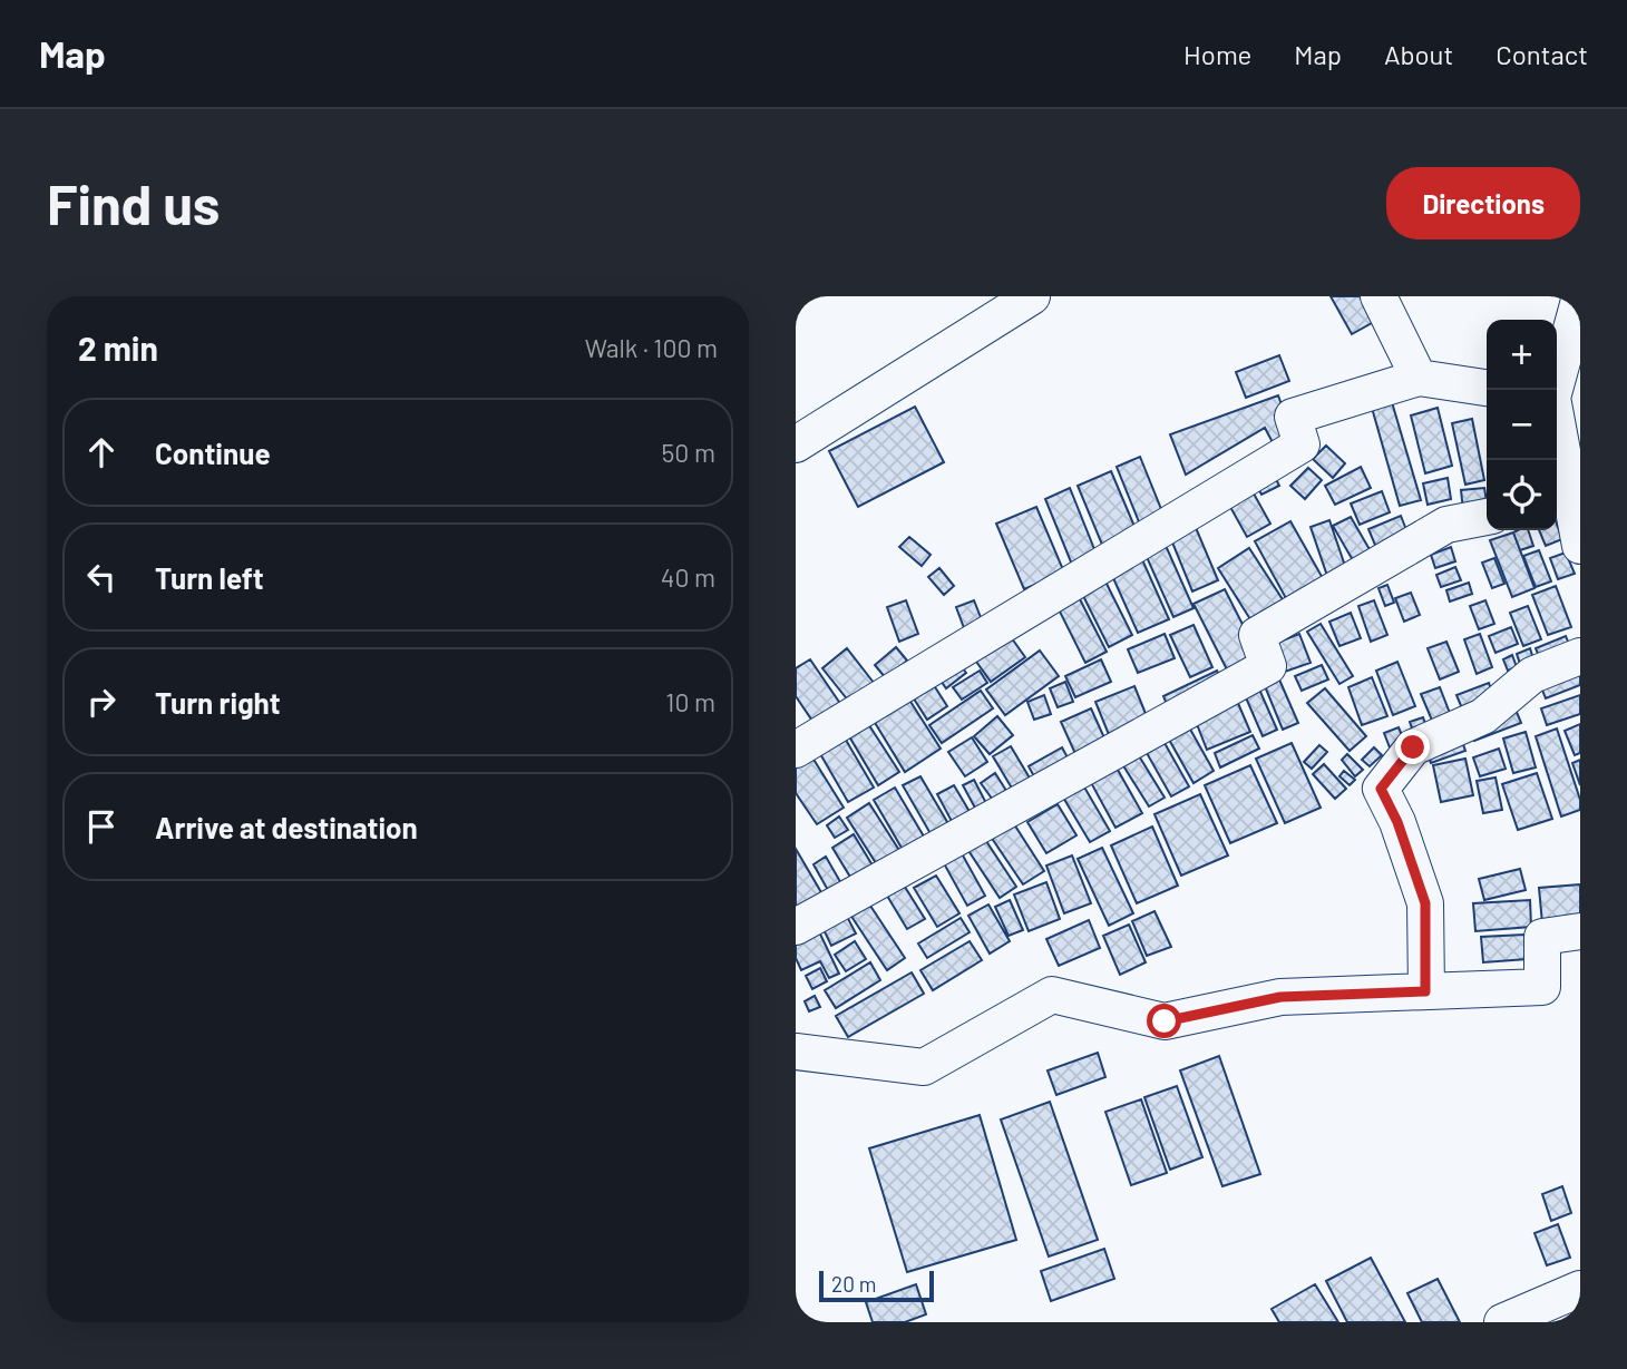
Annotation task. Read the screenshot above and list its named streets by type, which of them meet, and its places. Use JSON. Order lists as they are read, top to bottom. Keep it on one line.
{"scale_bar":"20 m","page":{"header":"Map","nav":["Home","Map","About","Contact"],"buttons":"Directions","title":"Find us","heading":["2 min","Walk · 100 m"],"map_buttons":["+","−"],"list":[["Continue","50 m"],["Turn left","40 m"],["Turn right","10 m"],"Arrive at destination"],"scale":"20 m"}}
